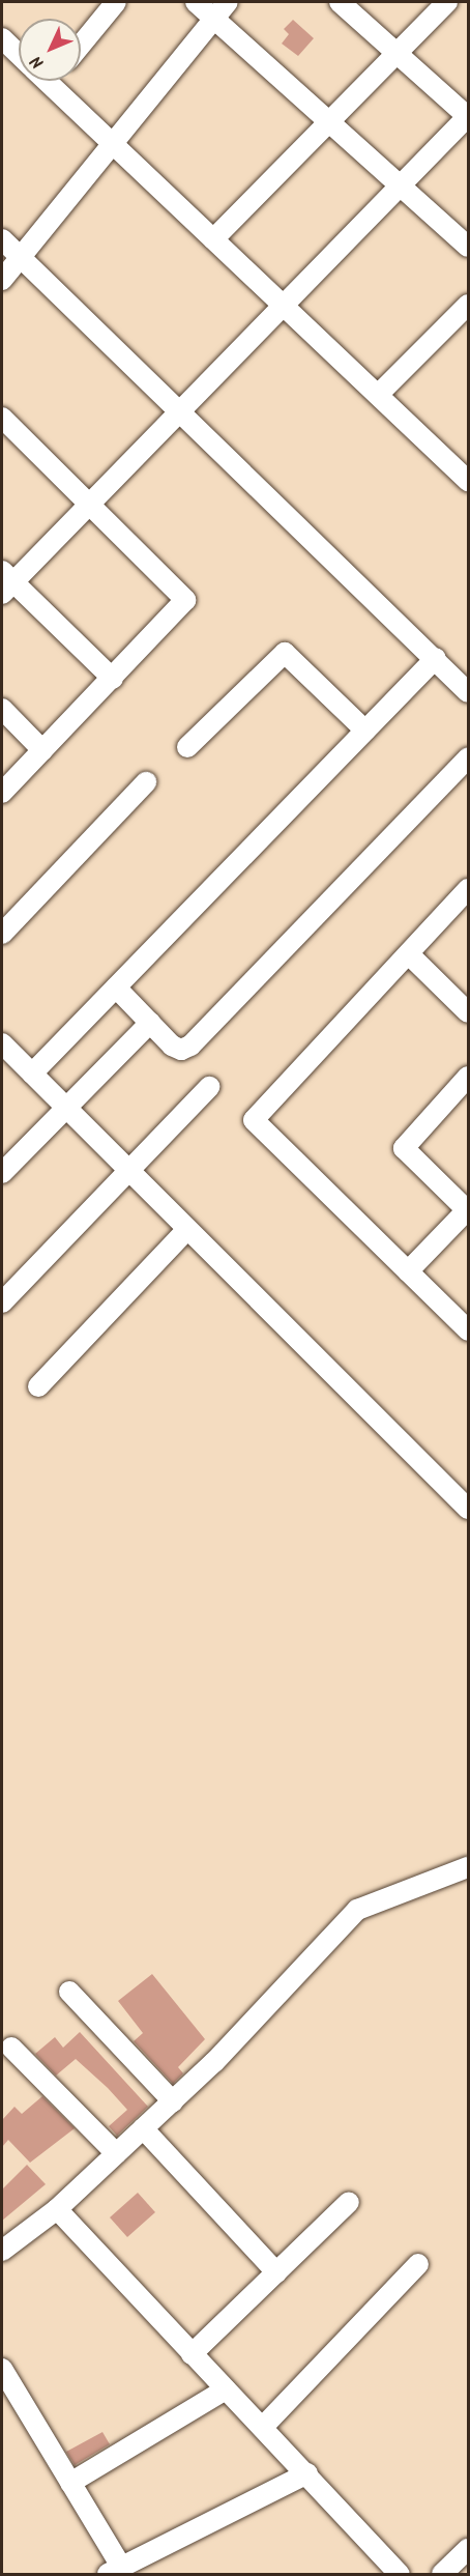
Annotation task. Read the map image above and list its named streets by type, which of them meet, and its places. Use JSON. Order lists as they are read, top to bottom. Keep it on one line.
{"north":"bottom left"}
